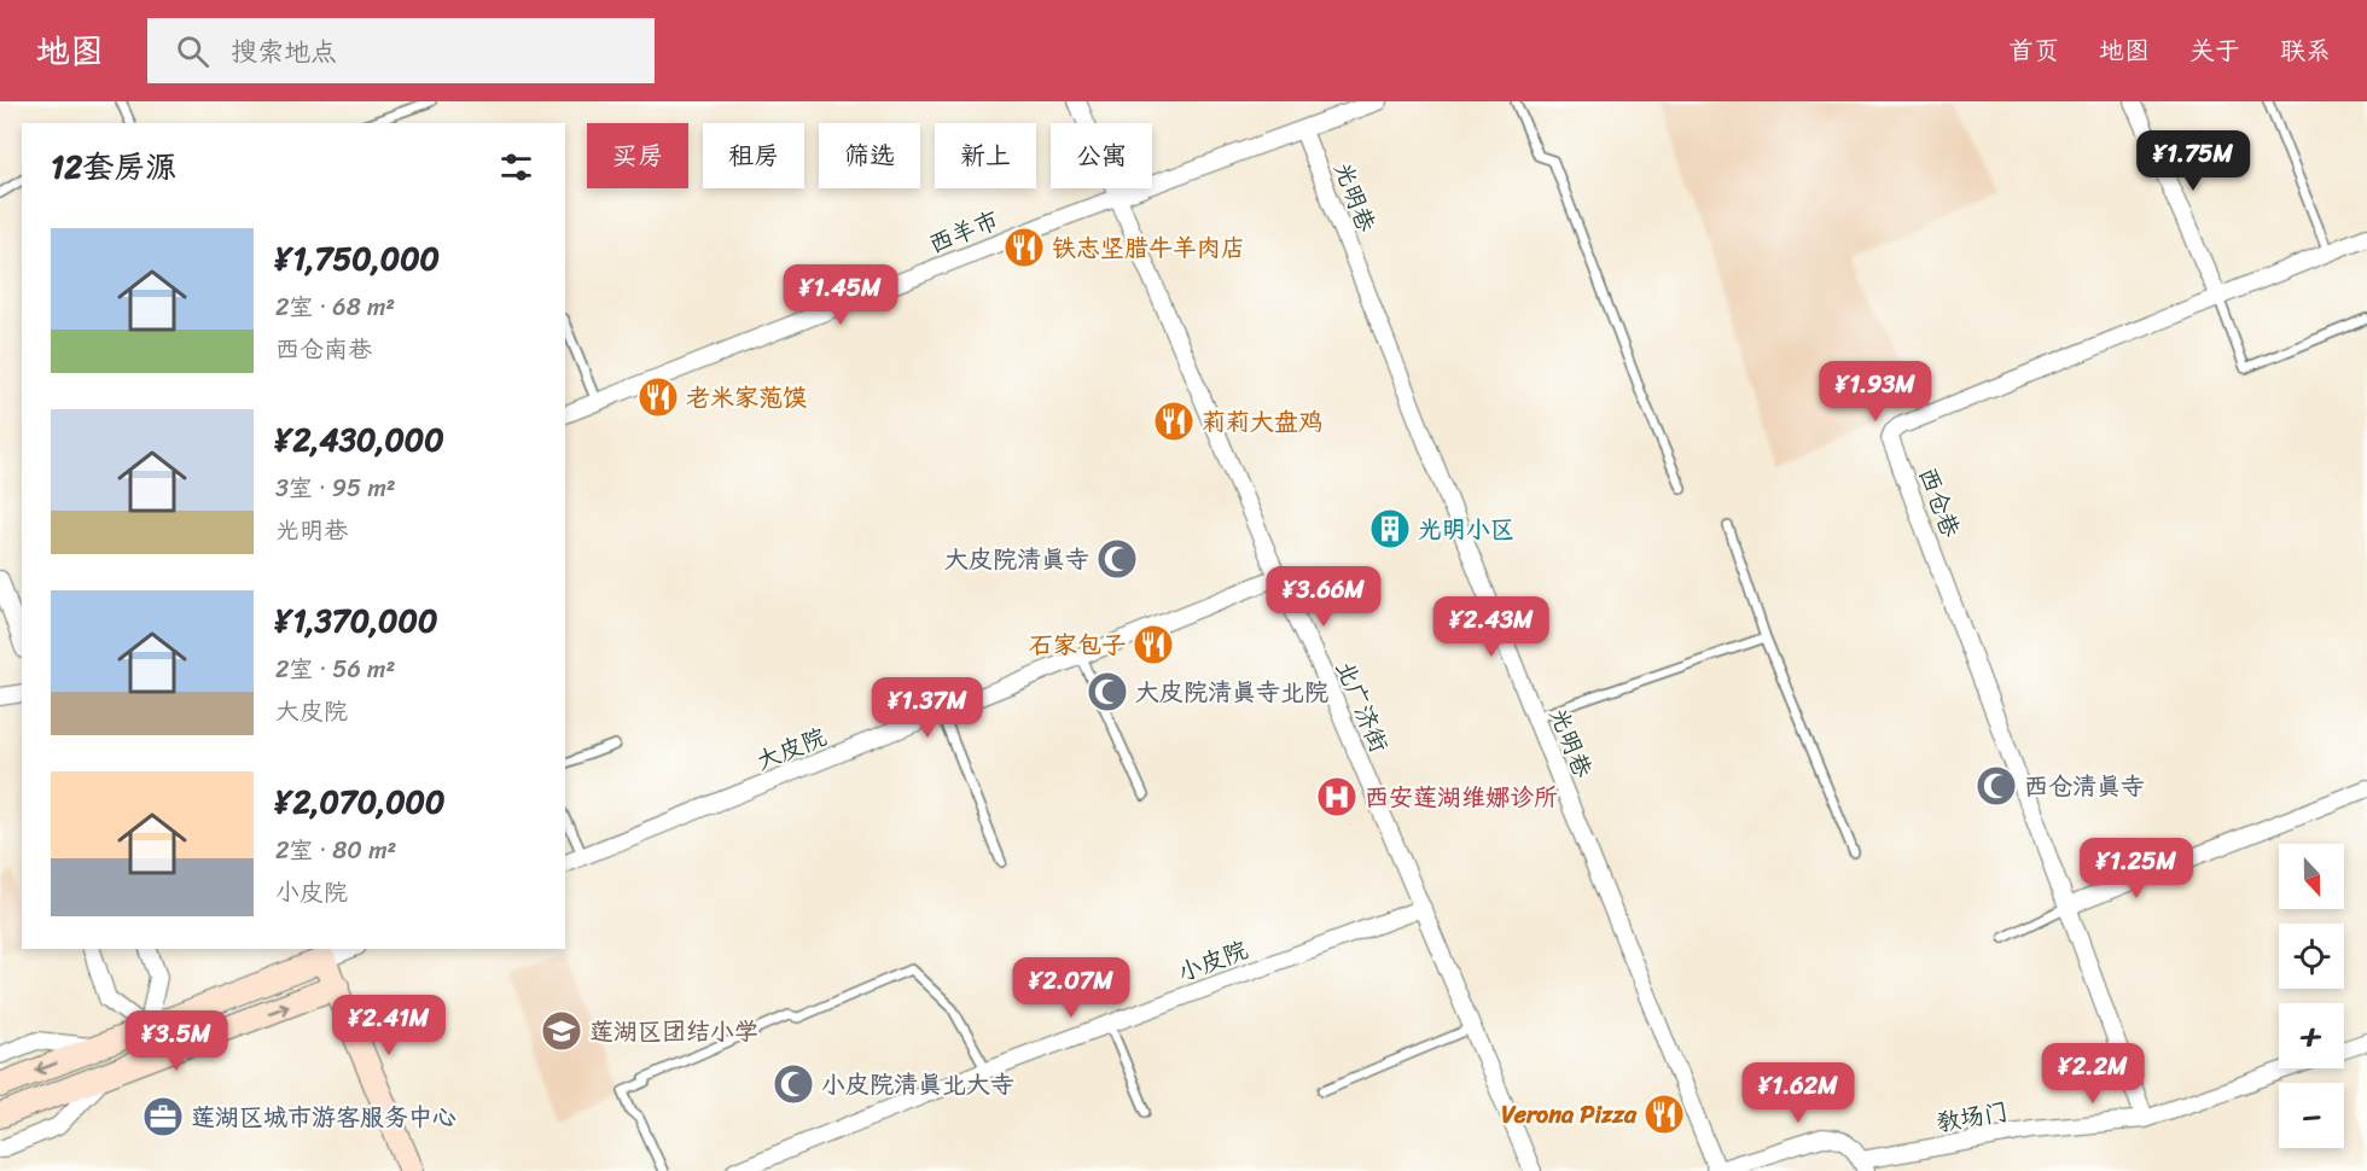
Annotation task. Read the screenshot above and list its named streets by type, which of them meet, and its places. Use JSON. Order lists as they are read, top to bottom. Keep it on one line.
{"streets":{"street":["光明巷","西羊市","西仓巷","北广济街","大皮院","小皮院","教场门"]},"crossings":[["光明巷","西羊市"],["光明巷","教场门"],["西羊市","北广济街"],["西仓巷","教场门"],["北广济街","大皮院"],["北广济街","小皮院"]],"places":{"restaurant":["铁志坚腊牛羊肉店","老米家萢馍","莉莉大盘鸡","石家包子","Verona Pizza"],"building":["光明小区"],"mosque":["大皮院清真寺","大皮院清真寺北院","西仓清真寺","小皮院清真北大寺"],"hospital":["西安莲湖维娜诊所"],"school or university":["莲湖区团结小学"],"office":["莲湖区城市游客服务中心"]},"north":"bottom","page":{"header":"地图","search":"搜索地点","nav":["首页","地图","关于","联系"],"chip":["买房","租房","筛选","新上","公寓"],"heading":"12套房源","price":["¥1.75M","¥1.45M","¥1.93M","¥3.66M","¥2.43M","¥1.37M","¥1.25M","¥2.07M","¥2.41M","¥3.5M","¥2.2M","¥1.62M"],"list":[{"name":"¥1,750,000","note":"2室 · 68 m² · 西仓南巷"},{"name":"¥2,430,000","note":"3室 · 95 m² · 光明巷"},{"name":"¥1,370,000","note":"2室 · 56 m² · 大皮院"},{"name":"¥2,070,000","note":"2室 · 80 m² · 小皮院"}],"map_buttons":["+","−"]}}
